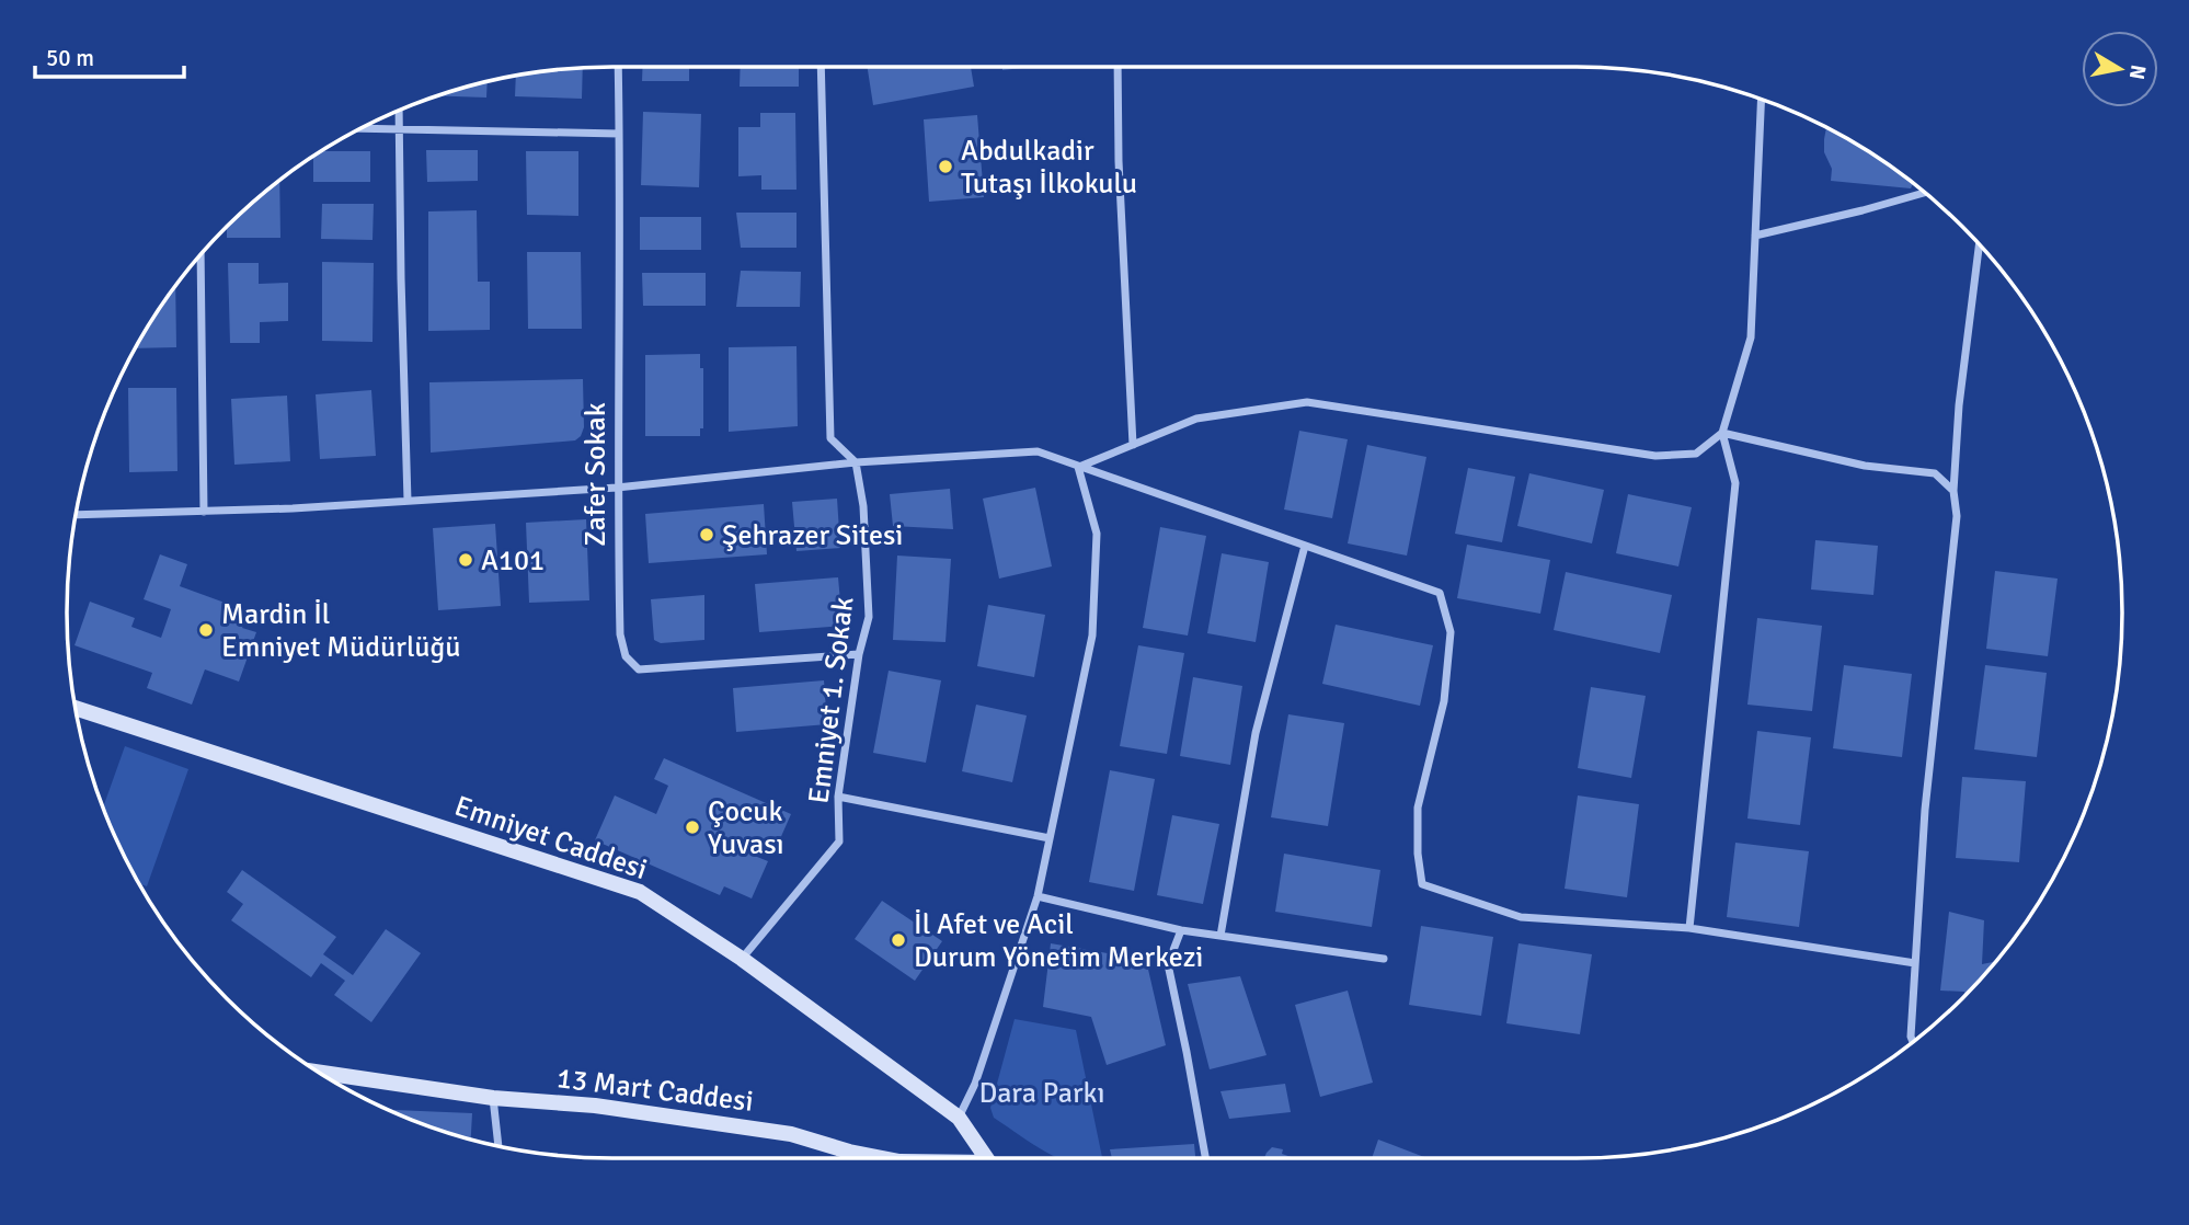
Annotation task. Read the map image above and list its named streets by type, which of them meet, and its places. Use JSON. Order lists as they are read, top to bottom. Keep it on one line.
{"streets":{"street":["Zafer Sokak","Emniyet 1. Sokak","Emniyet Caddesi","13 Mart Caddesi"]},"crossings":[["Zafer Sokak","Emniyet 1. Sokak"],["Emniyet 1. Sokak","Emniyet Caddesi"]],"parks":["Dara Parkı"],"places":["Abdulkadir Tutaşı İlkokulu","Şehrazer Sitesi","A101","Mardin İl Emniyet Müdürlüğü","Çocuk Yuvası","İl Afet ve Acil Durum Yönetim Merkezi"],"scale_bar":"50 m","north":"right"}
